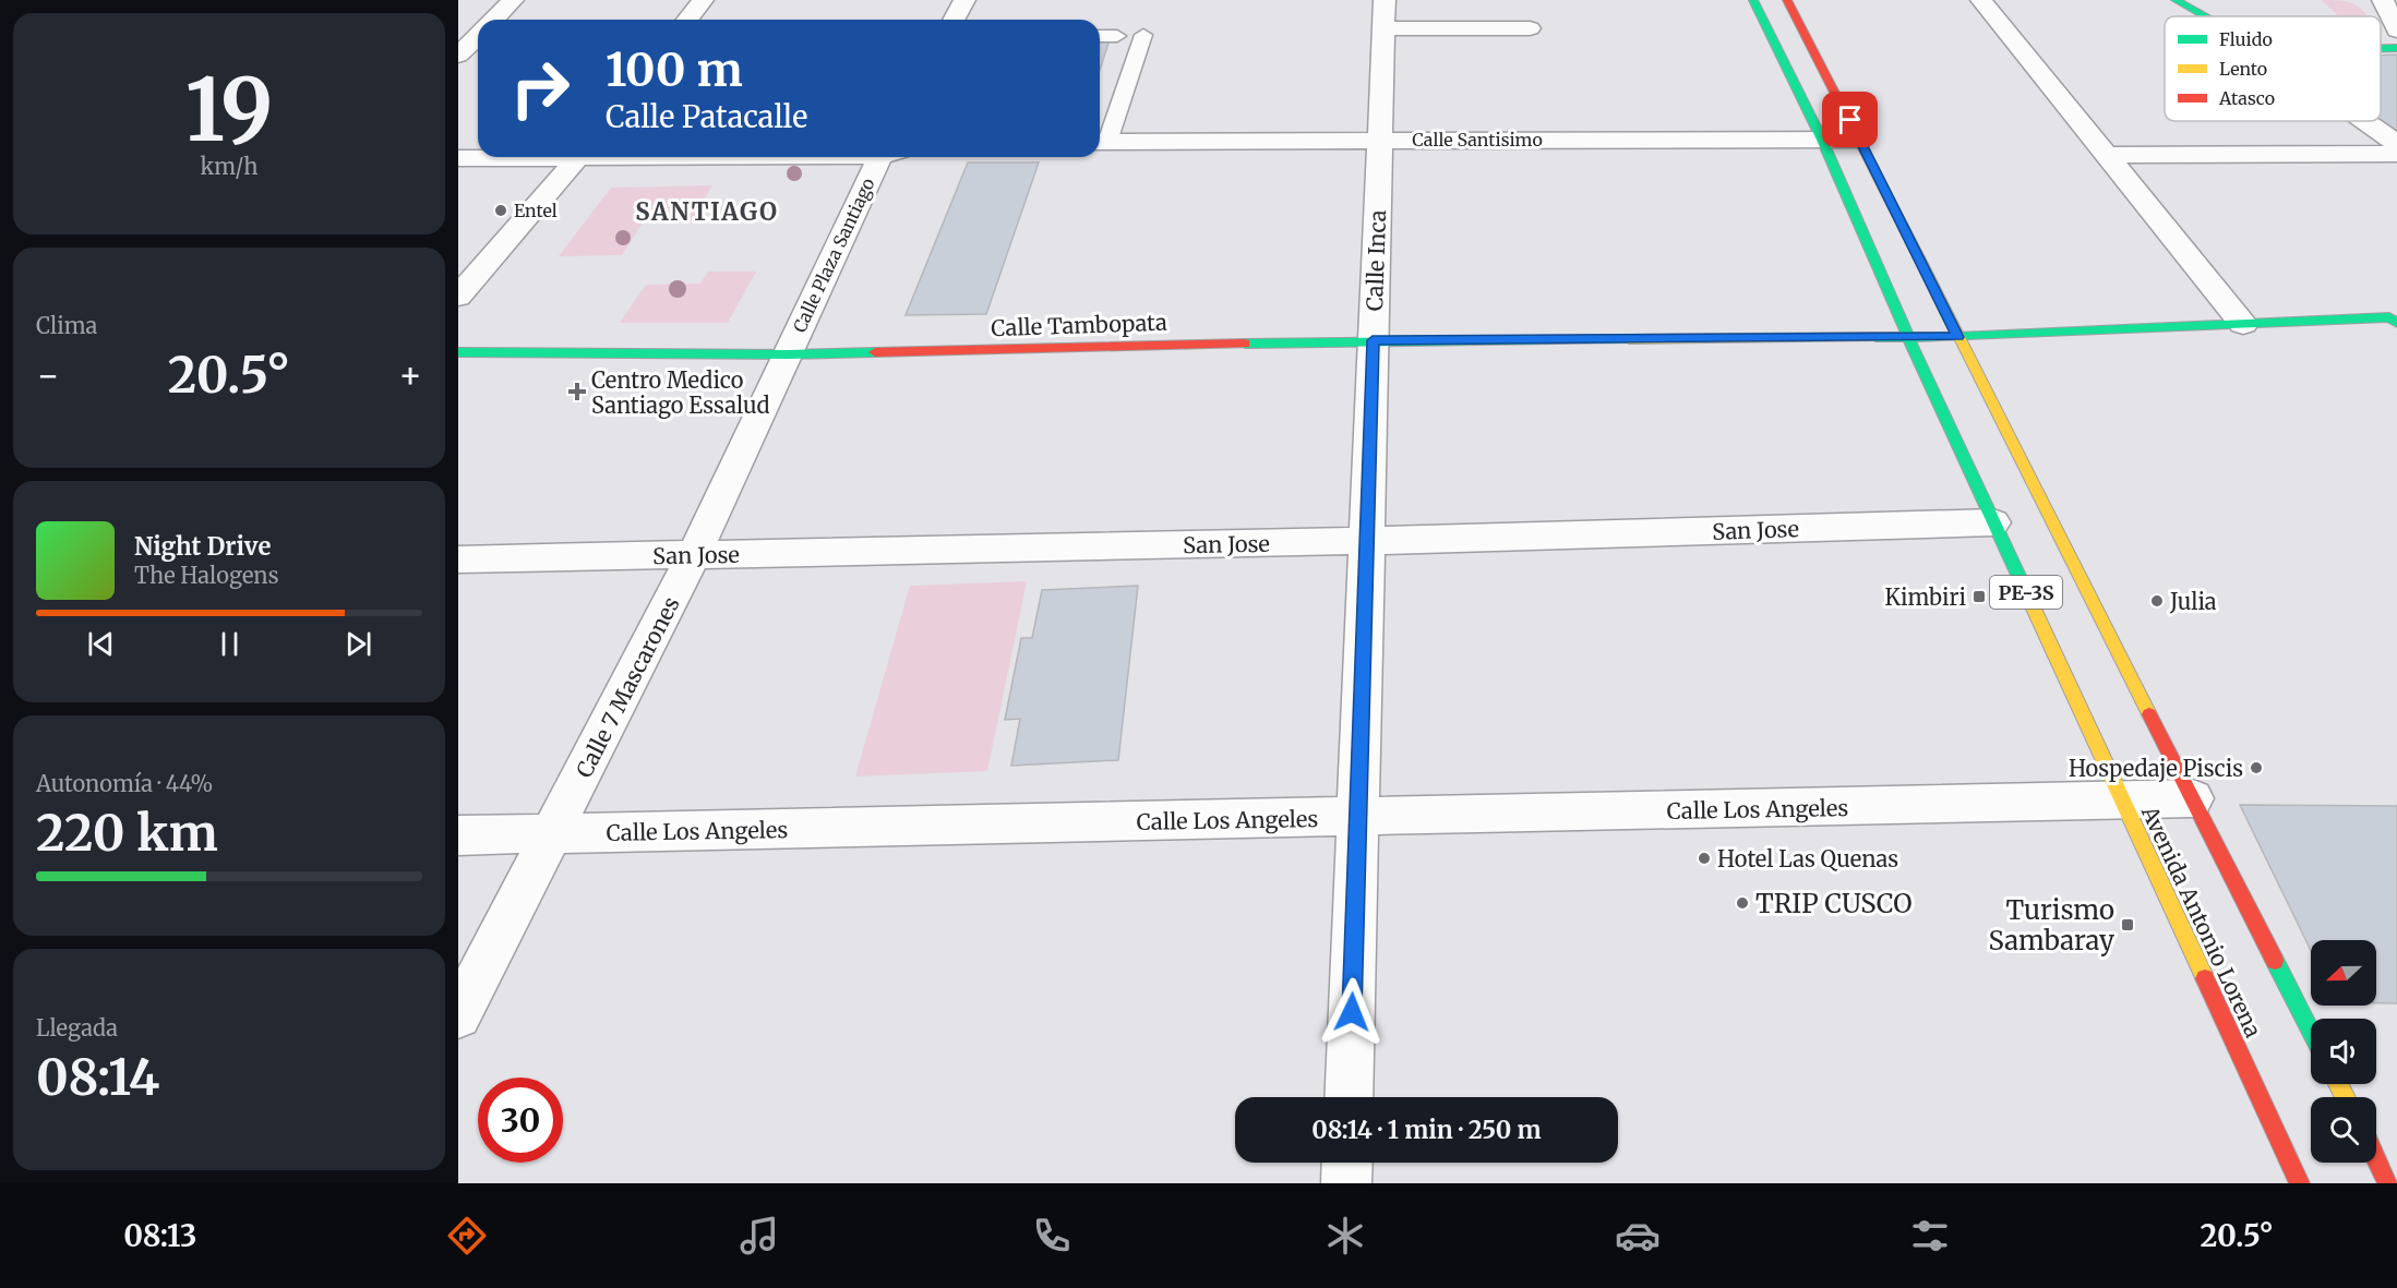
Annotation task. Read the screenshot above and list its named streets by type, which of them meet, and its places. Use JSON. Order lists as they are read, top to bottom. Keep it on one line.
{"streets":{"main road":["Calle Tambopata","PE-3S","Avenida Antonio Lorena"],"street":["Calle Santisimo","Calle Plaza Santiago","Calle Inca","San Jose","Calle 7 Mascarones","Calle Los Angeles"]},"crossings":[["Calle Santisimo","Calle Inca"],["Calle Santisimo","Avenida Antonio Lorena"],["Calle Plaza Santiago","Calle Tambopata"],["Calle Plaza Santiago","Calle 7 Mascarones"],["Calle Inca","Calle Tambopata"],["Calle Inca","San Jose"],["Calle Inca","Calle Los Angeles"],["Calle Tambopata","Calle 7 Mascarones"],["Calle Tambopata","Avenida Antonio Lorena"],["San Jose","Calle 7 Mascarones"],["San Jose","Avenida Antonio Lorena"],["Calle 7 Mascarones","Calle Los Angeles"],["Calle Los Angeles","Avenida Antonio Lorena"]],"districts":["SANTIAGO"],"places":{"other":["Entel","Julia","Hospedaje Piscis","Hotel Las Quenas","TRIP CUSCO"],"health":["Centro Medico Santiago Essalud"],"transit":["Kimbiri","Turismo Sambaray"]},"legend":["Fluido","Lento","Atasco"],"north":"left","page":{"tile":[["19","km/h"],"Clima",["Autonomía · 44%","220 km"],["Llegada","08:14"]],"turn":["100 m","Calle Patacalle"],"heat":["−","20.5°","+"],"song":["Night Drive","The Halogens"],"limit":"30","trip":"08:14 · 1 min · 250 m","tabs":["08:13","20.5°"]}}
